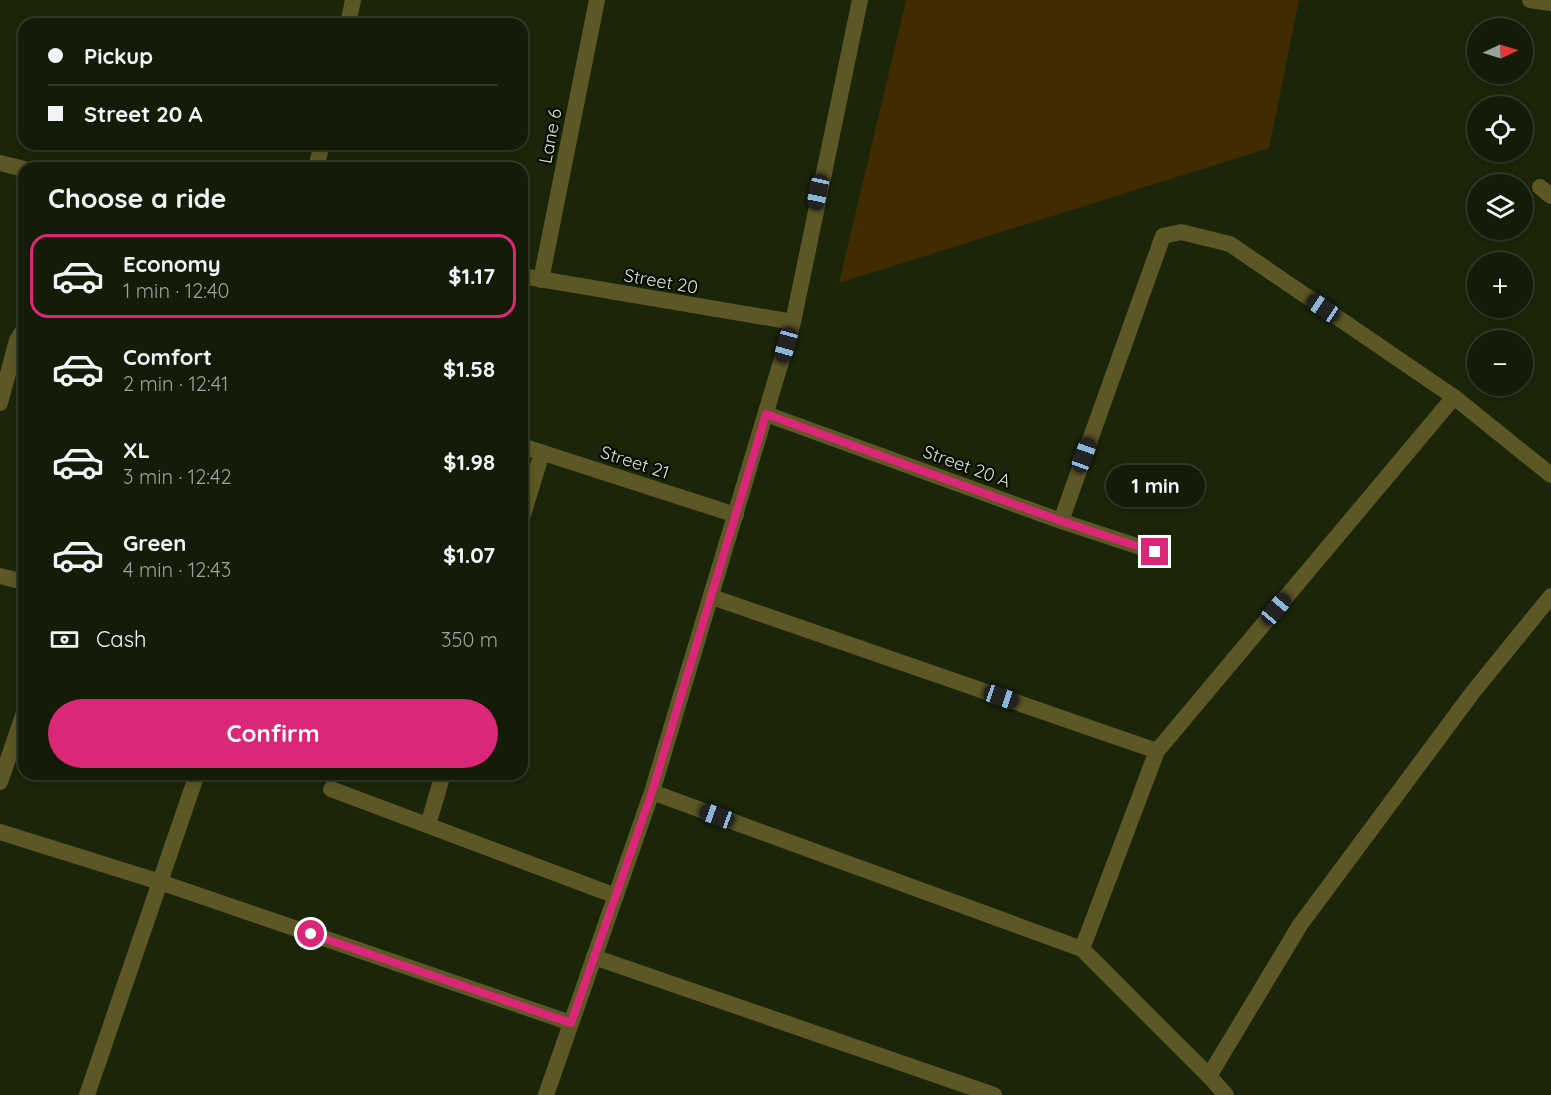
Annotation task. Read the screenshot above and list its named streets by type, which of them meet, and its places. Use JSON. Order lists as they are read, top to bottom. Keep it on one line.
{"streets":{"street":["Lane 6","Street 20","Street 21","Street 20 A"]},"crossings":[["Lane 6","Street 20"]],"north":"right","page":{"map_buttons":["+","−"],"banner":["Pickup","Street 20 A"],"heading":"Choose a ride","list":[{"name":"Economy","note":"1 min · 12:40","value":"$1.17"},{"name":"Comfort","note":"2 min · 12:41","value":"$1.58"},{"name":"XL","note":"3 min · 12:42","value":"$1.98"},{"name":"Green","note":"4 min · 12:43","value":"$1.07"}],"bubble":"1 min","pay":["Cash","350 m"],"buttons":"Confirm"}}
